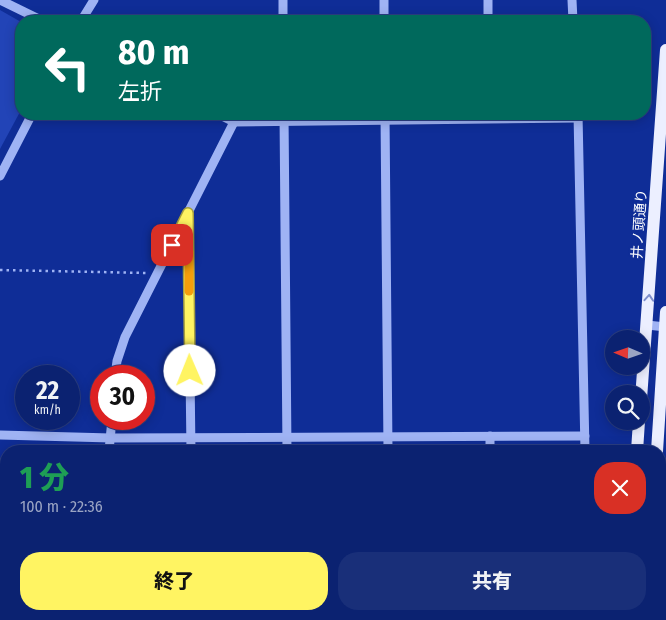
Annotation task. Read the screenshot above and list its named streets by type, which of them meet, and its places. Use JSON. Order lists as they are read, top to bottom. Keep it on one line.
{"streets":{"main road":["井ノ頭通り"]},"one_way":["井ノ頭通り"],"north":"left","page":{"turn":["80 m","左折"],"speed":"22 km/h","limit":"30","heading":["1 分","100 m · 22:36"],"buttons":["終了","共有"]}}
